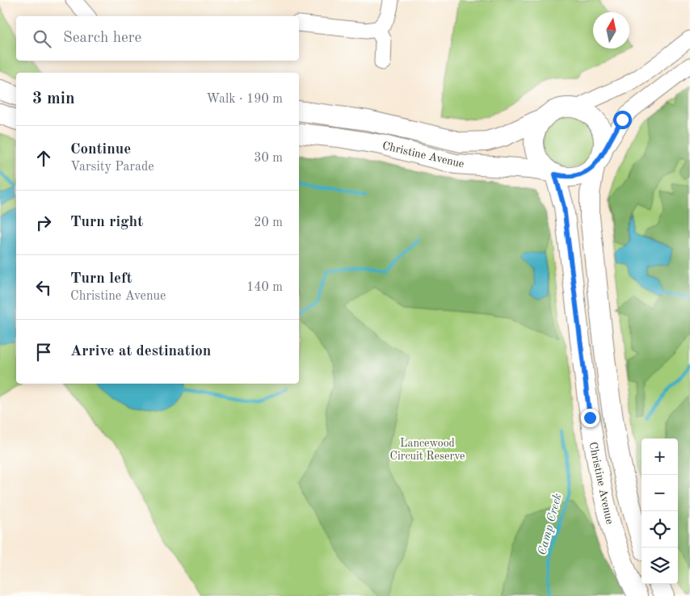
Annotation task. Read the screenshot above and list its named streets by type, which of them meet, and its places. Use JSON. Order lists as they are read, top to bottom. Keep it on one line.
{"streets":{"main road":["Christine Avenue"]},"water":["Camp Creek"],"parks":["Lancewood Circuit Reserve"],"north":"top","page":{"search":"Search here","heading":["3 min","Walk · 190 m"],"list":[["Continue","Varsity Parade","30 m"],["Turn right","20 m"],["Turn left","Christine Avenue","140 m"],"Arrive at destination"],"map_buttons":["+","−"]}}
